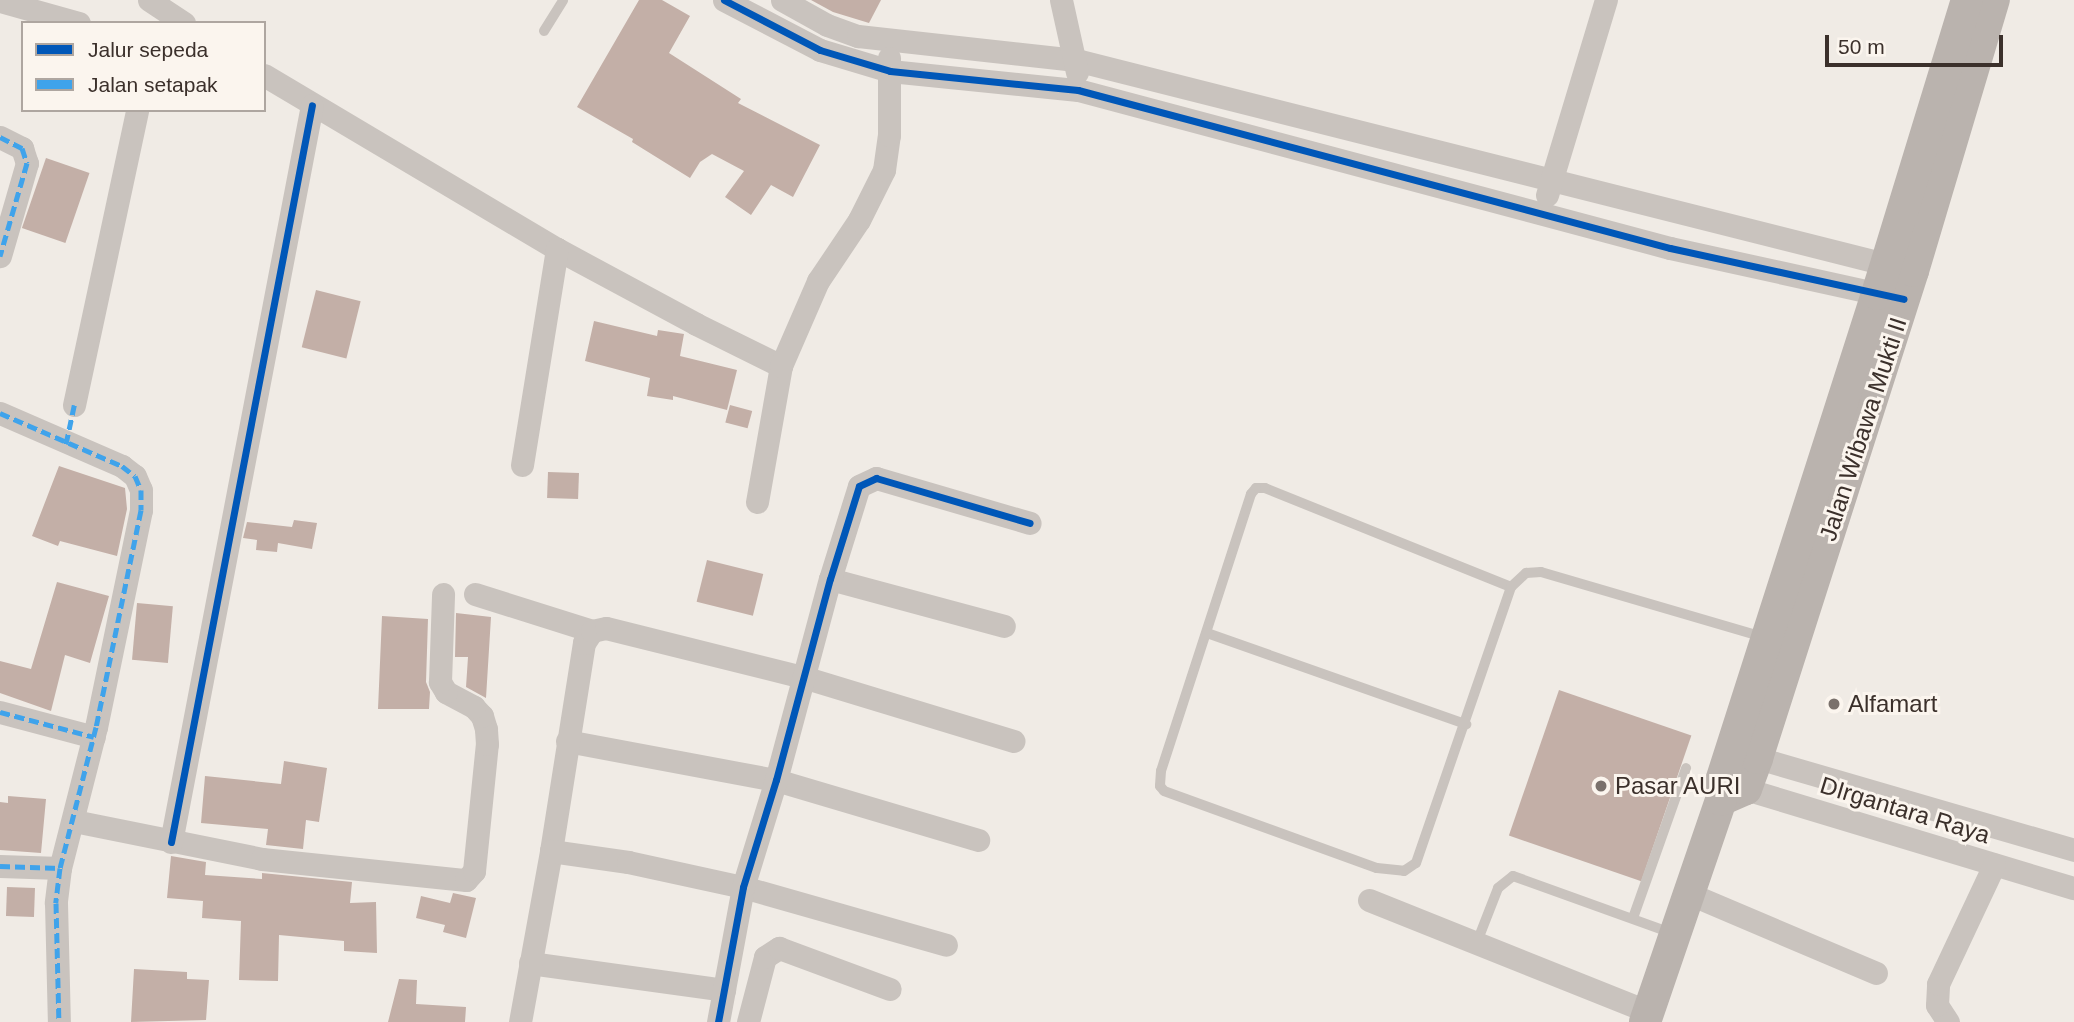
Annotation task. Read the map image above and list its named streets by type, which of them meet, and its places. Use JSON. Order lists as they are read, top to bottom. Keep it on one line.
{"streets":{"main road":["Jalan Wibawa Mukti II"],"street":["DIrgantara Raya"]},"crossings":[["Jalan Wibawa Mukti II","DIrgantara Raya"]],"places":["Alfamart","Pasar AURI"],"legend":["Jalur sepeda","Jalan setapak"],"scale_bar":"50 m"}
